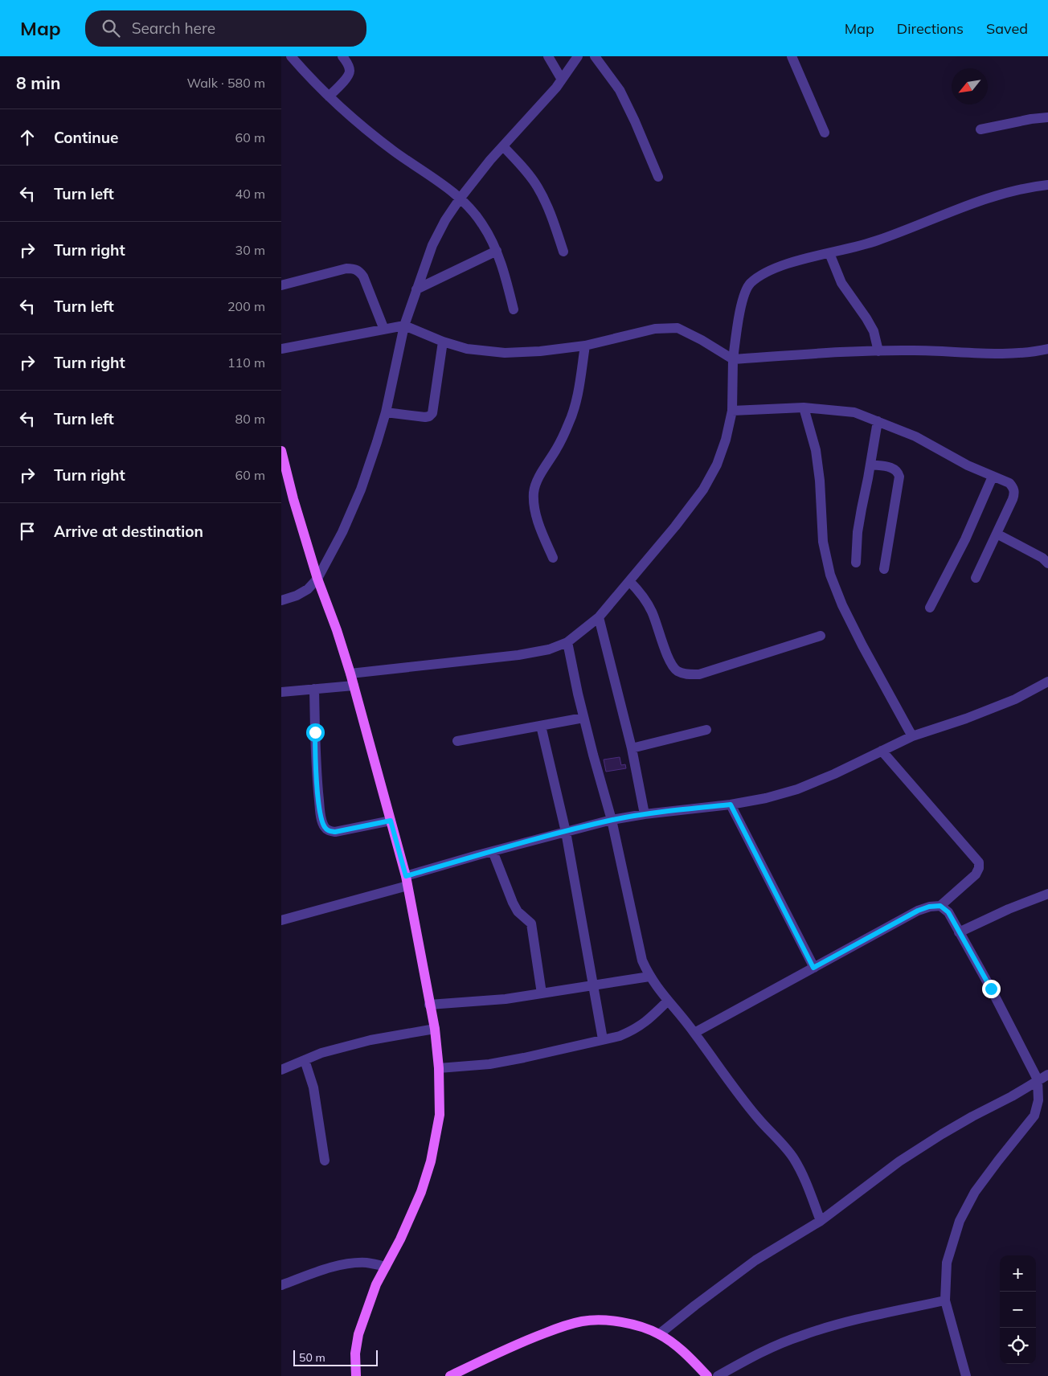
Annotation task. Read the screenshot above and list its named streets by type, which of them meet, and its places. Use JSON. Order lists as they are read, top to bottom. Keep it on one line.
{"scale_bar":"50 m","north":"bottom left","page":{"header":"Map","search":"Search here","nav":["Map","Directions","Saved"],"heading":["8 min","Walk · 580 m"],"list":[["Continue","60 m"],["Turn left","40 m"],["Turn right","30 m"],["Turn left","200 m"],["Turn right","110 m"],["Turn left","80 m"],["Turn right","60 m"],"Arrive at destination"],"map_buttons":["+","−"],"scale":"50 m"}}
